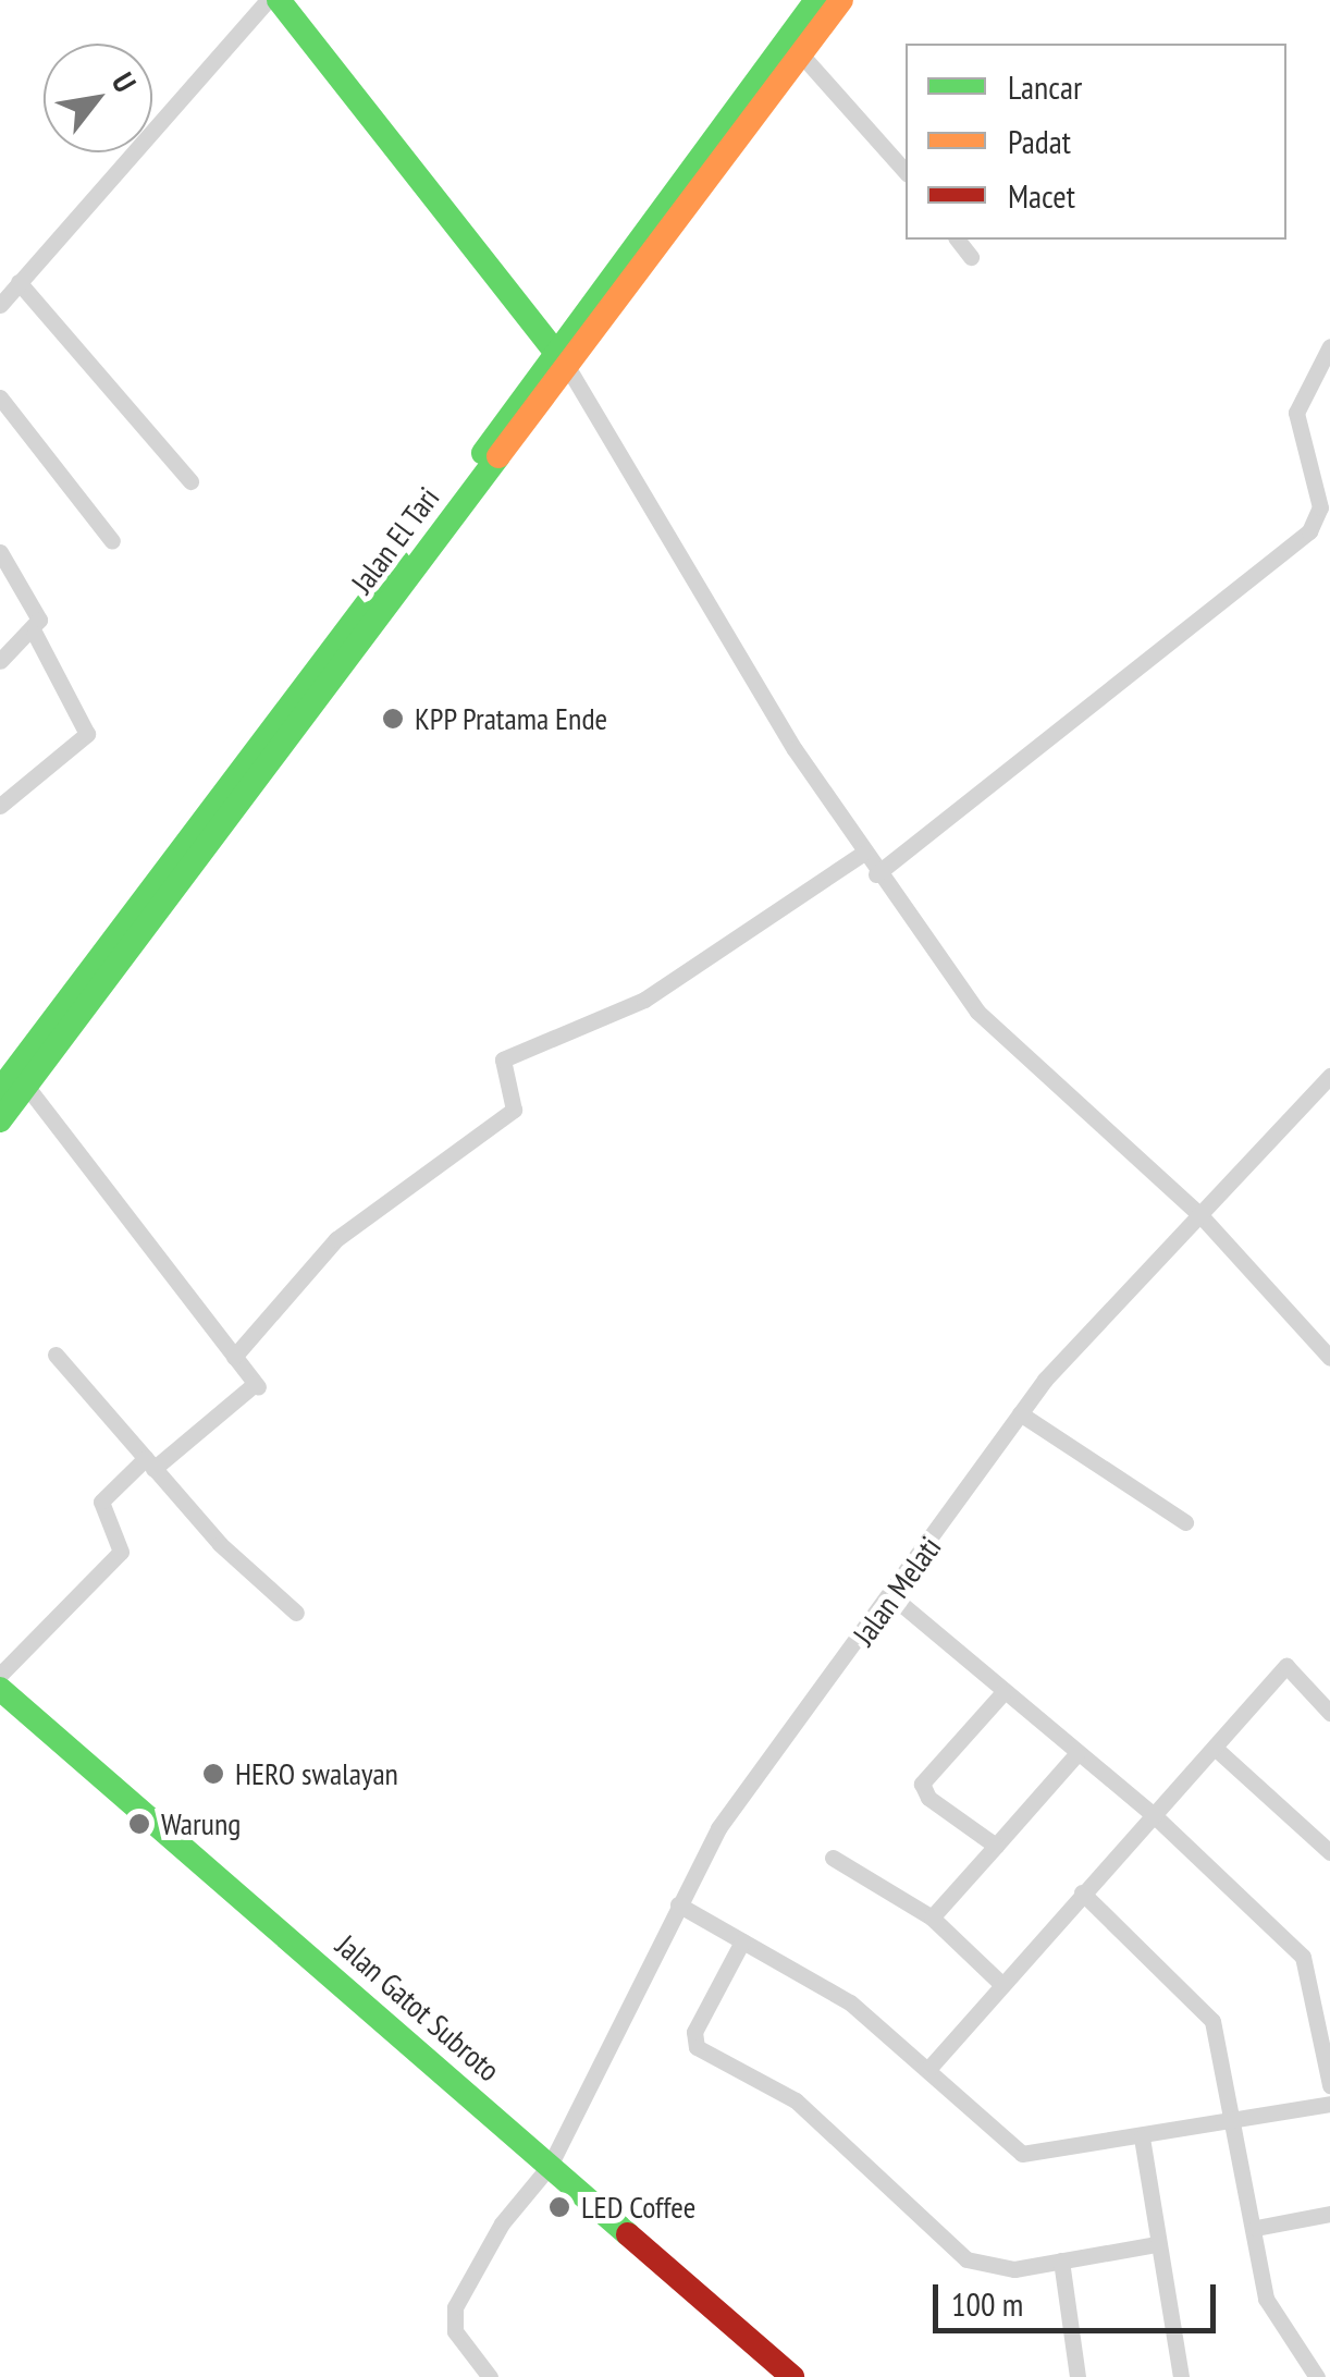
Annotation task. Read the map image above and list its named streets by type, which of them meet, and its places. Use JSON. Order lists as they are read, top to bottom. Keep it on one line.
{"streets":{"main road":["Jalan El Tari","Jalan Gatot Subroto"],"street":["Jalan Melati"]},"crossings":[["Jalan Melati","Jalan Gatot Subroto"]],"places":["KPP Pratama Ende","HERO swalayan","Warung","LED Coffee"],"legend":["Lancar","Padat","Macet"],"scale_bar":"100 m","north":"top right"}
